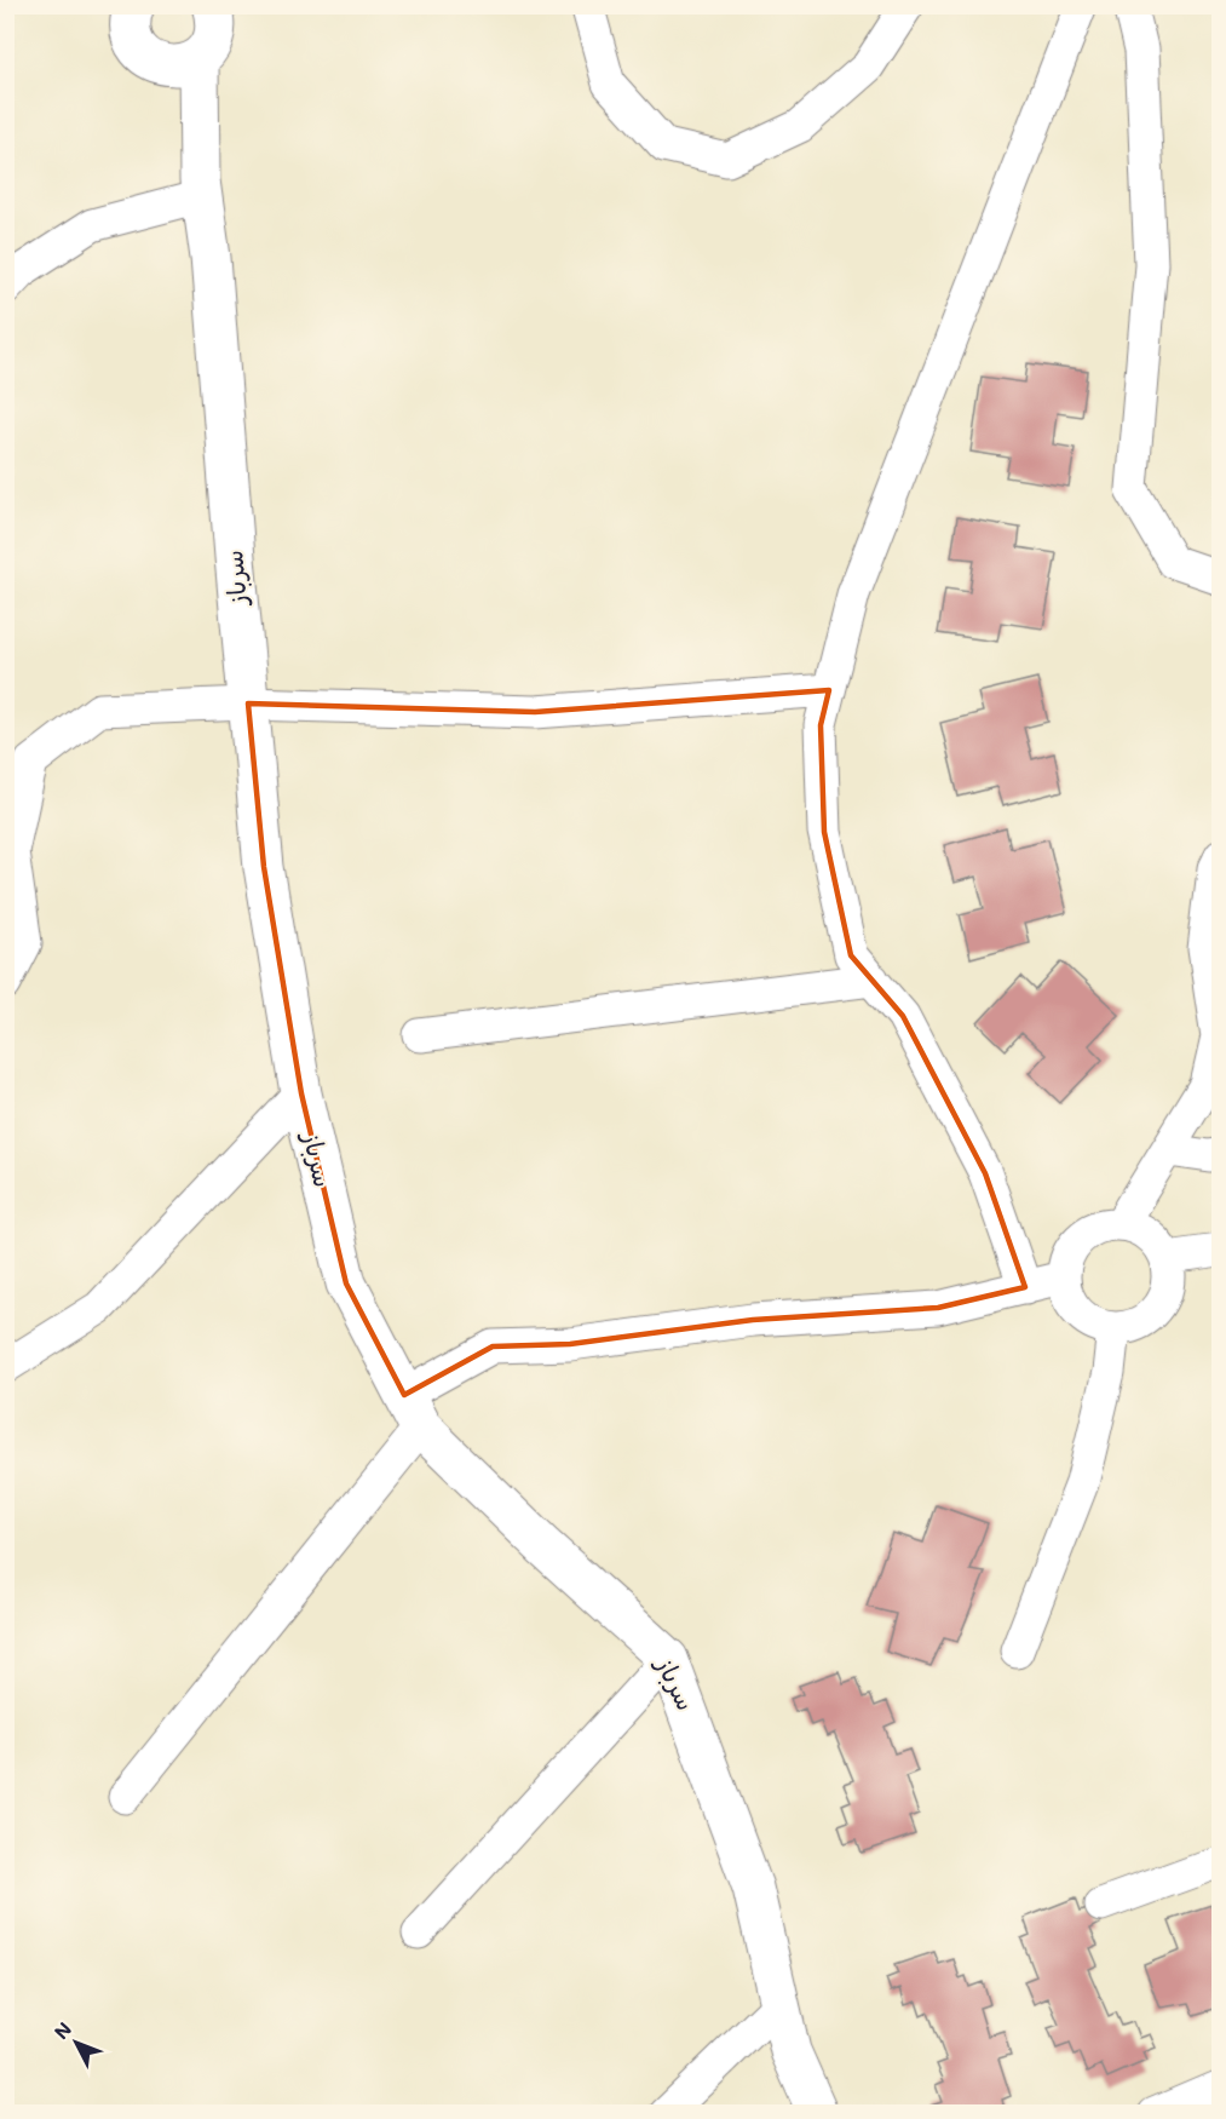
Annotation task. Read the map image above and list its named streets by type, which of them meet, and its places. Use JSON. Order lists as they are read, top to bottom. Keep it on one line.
{"streets":{"street":["سرباز"]},"north":"top left"}
